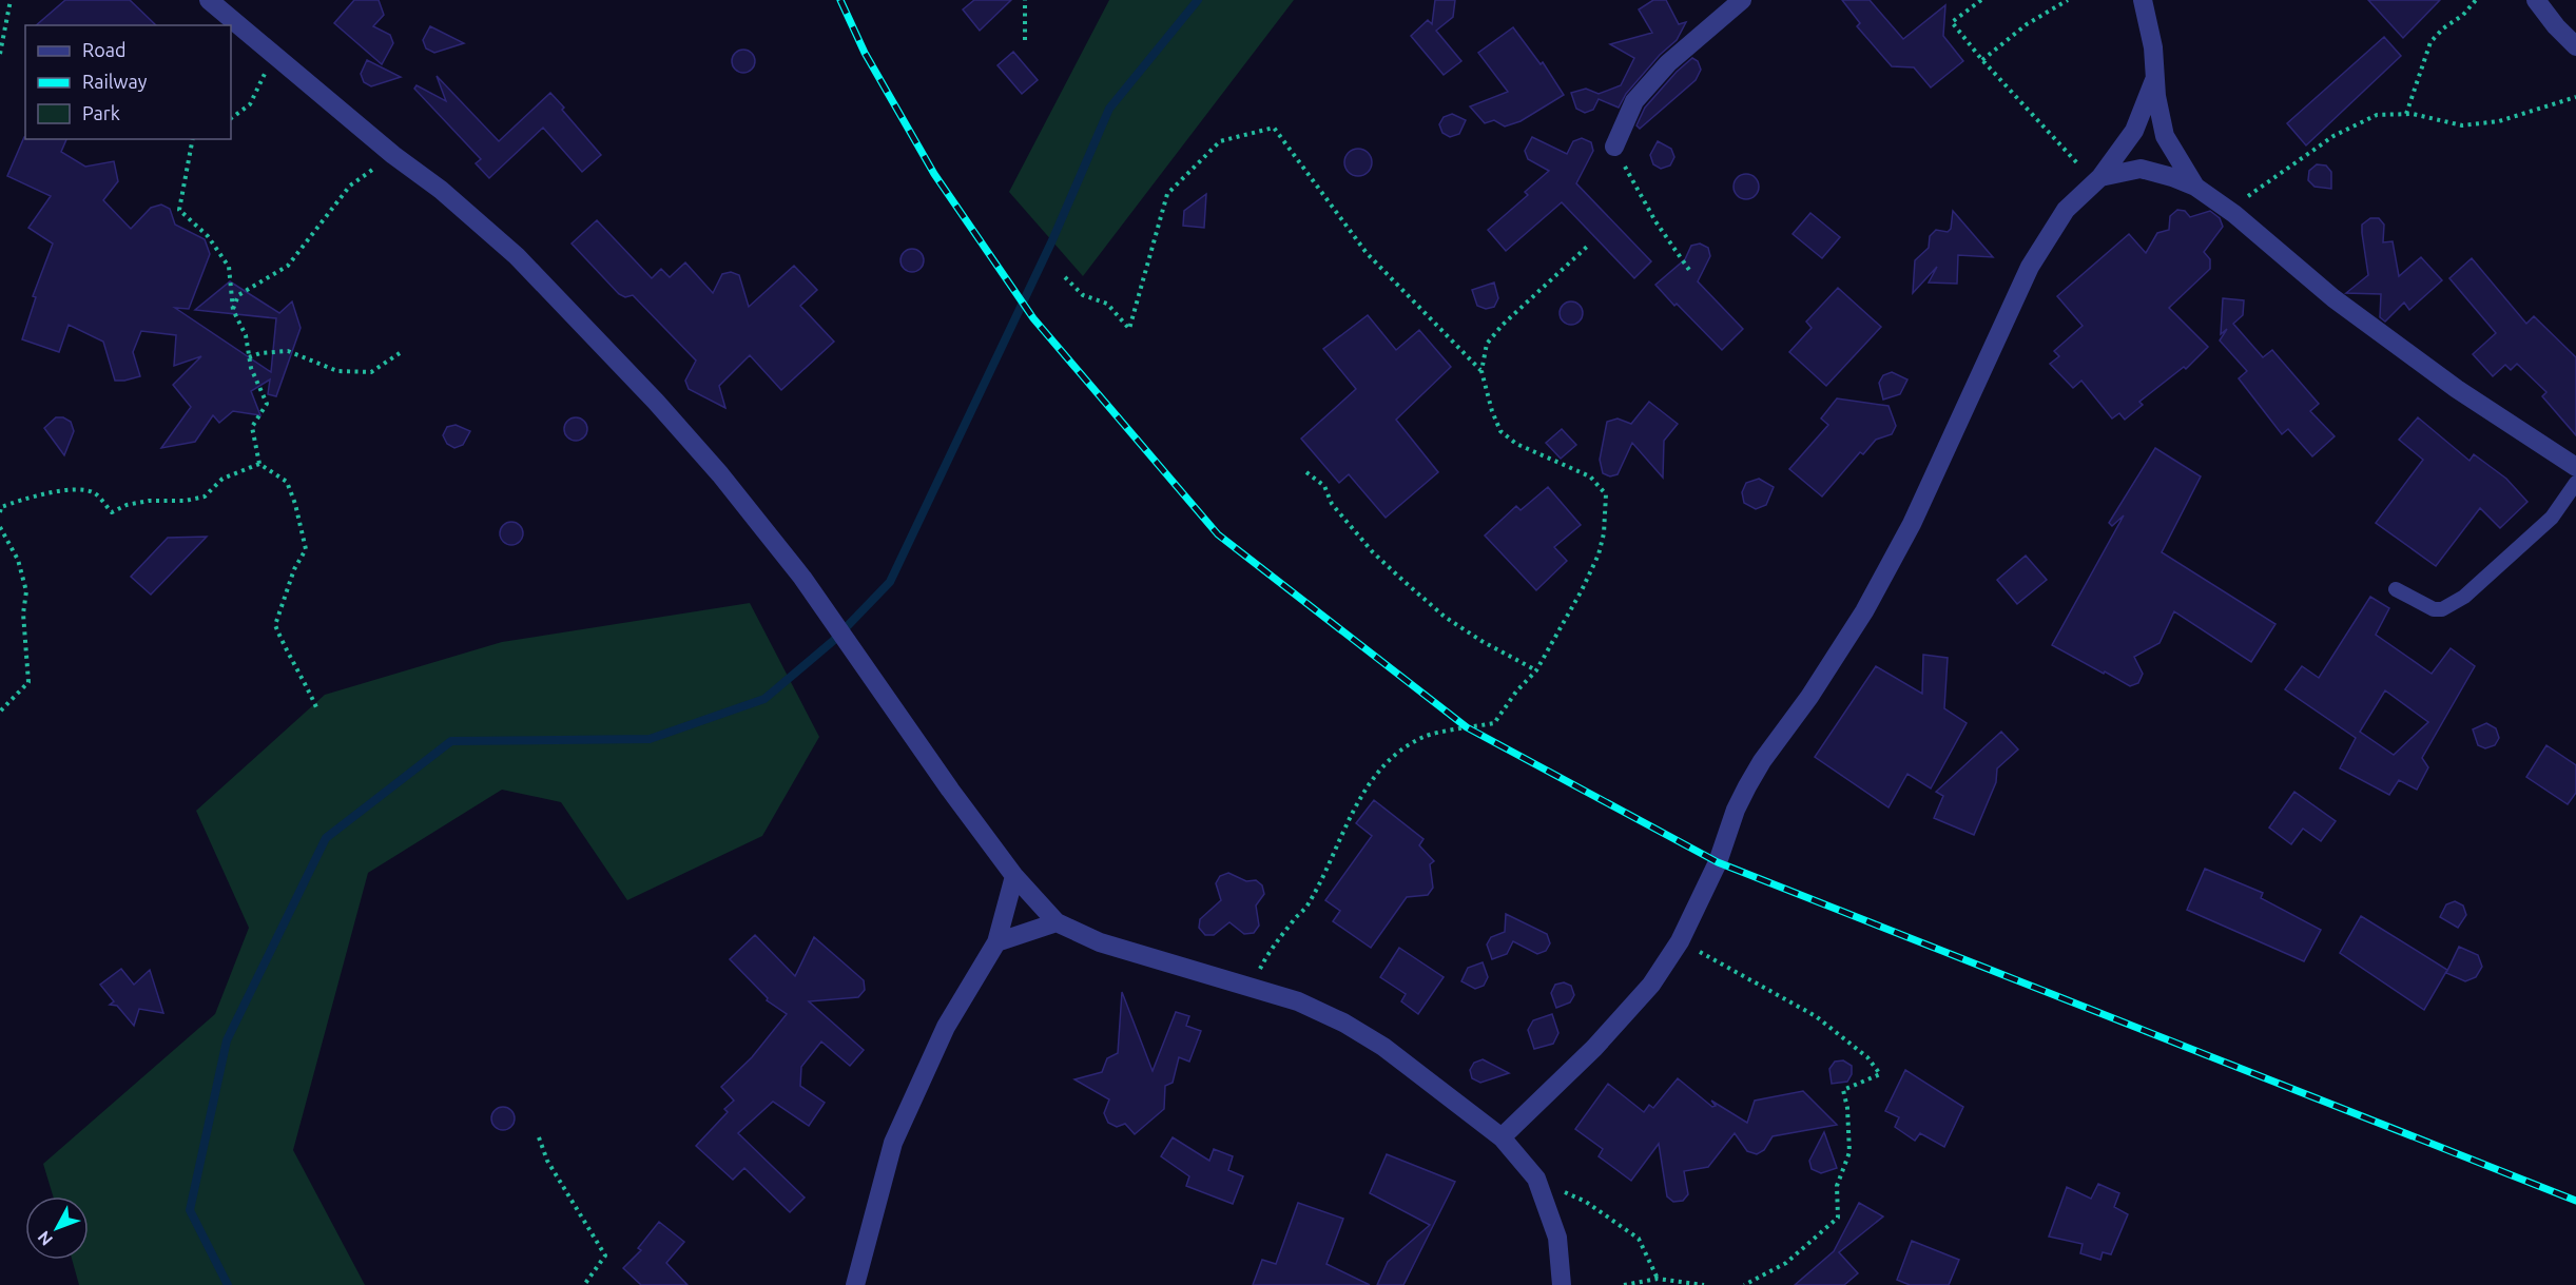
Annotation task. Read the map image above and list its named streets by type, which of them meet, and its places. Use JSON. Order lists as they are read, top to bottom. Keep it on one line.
{"legend":["Road","Railway","Park"],"north":"bottom left"}
